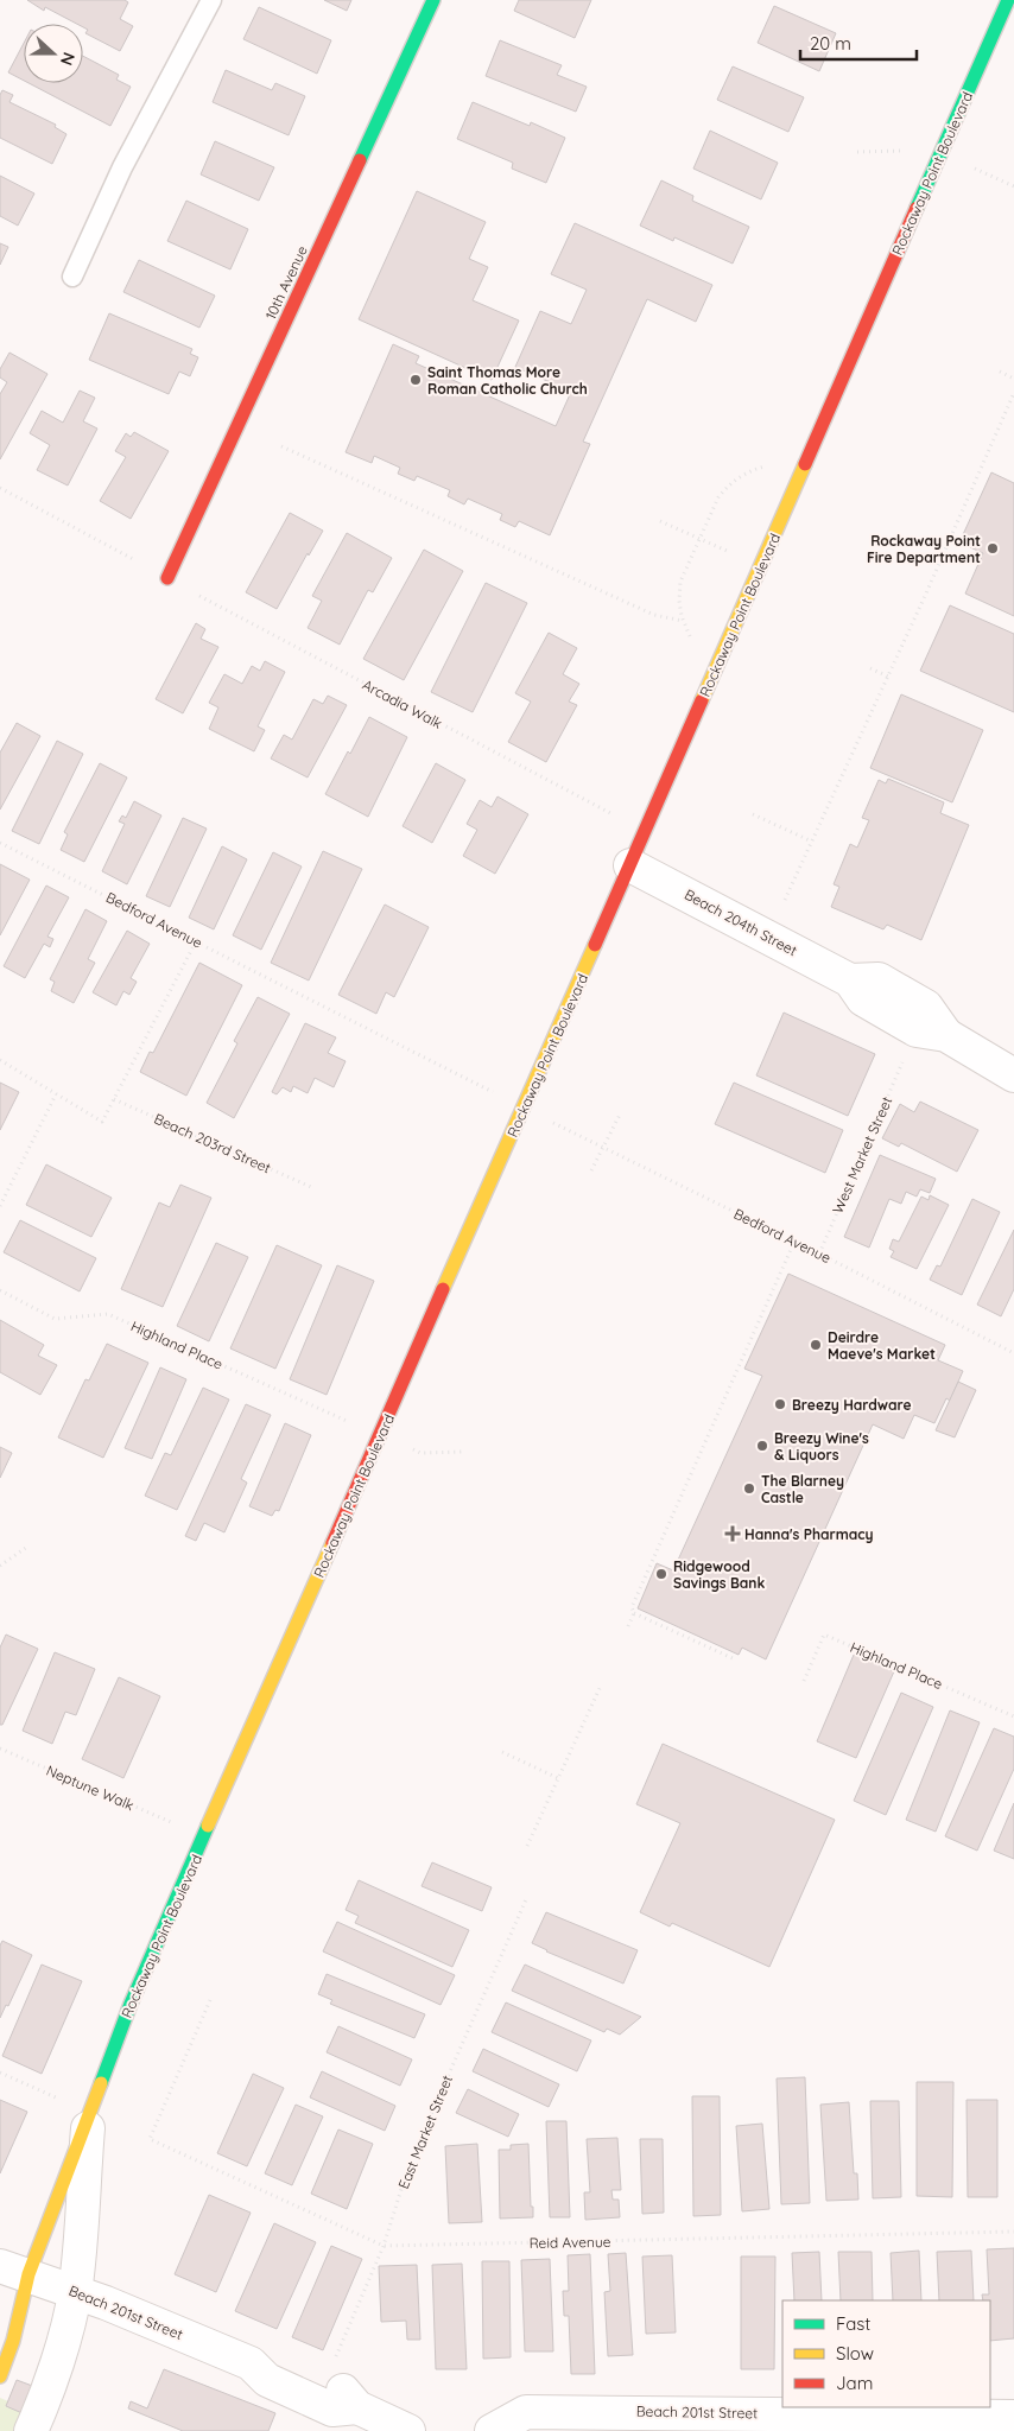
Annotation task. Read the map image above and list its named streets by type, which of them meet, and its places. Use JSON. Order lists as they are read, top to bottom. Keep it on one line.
{"streets":{"street":["Rockaway Point Boulevard","10th Avenue","Beach 204th Street","Beach 201st Street"],"path":["Arcadia Walk","Bedford Avenue","Beach 203rd Street","West Market Street","Highland Place","Neptune Walk","East Market Street","Reid Avenue"]},"crossings":[["Rockaway Point Boulevard","Beach 204th Street"],["Rockaway Point Boulevard","Beach 201st Street"],["Bedford Avenue","West Market Street"],["East Market Street","Reid Avenue"]],"places":{"other":["Saint Thomas More Roman Catholic Church","Rockaway Point Fire Department","Deirdre Maeve's Market","Breezy Hardware","Breezy Wine's & Liquors","The Blarney Castle","Ridgewood Savings Bank"],"health":["Hanna's Pharmacy"]},"legend":["Fast","Slow","Jam"],"scale_bar":"20 m","north":"right"}
